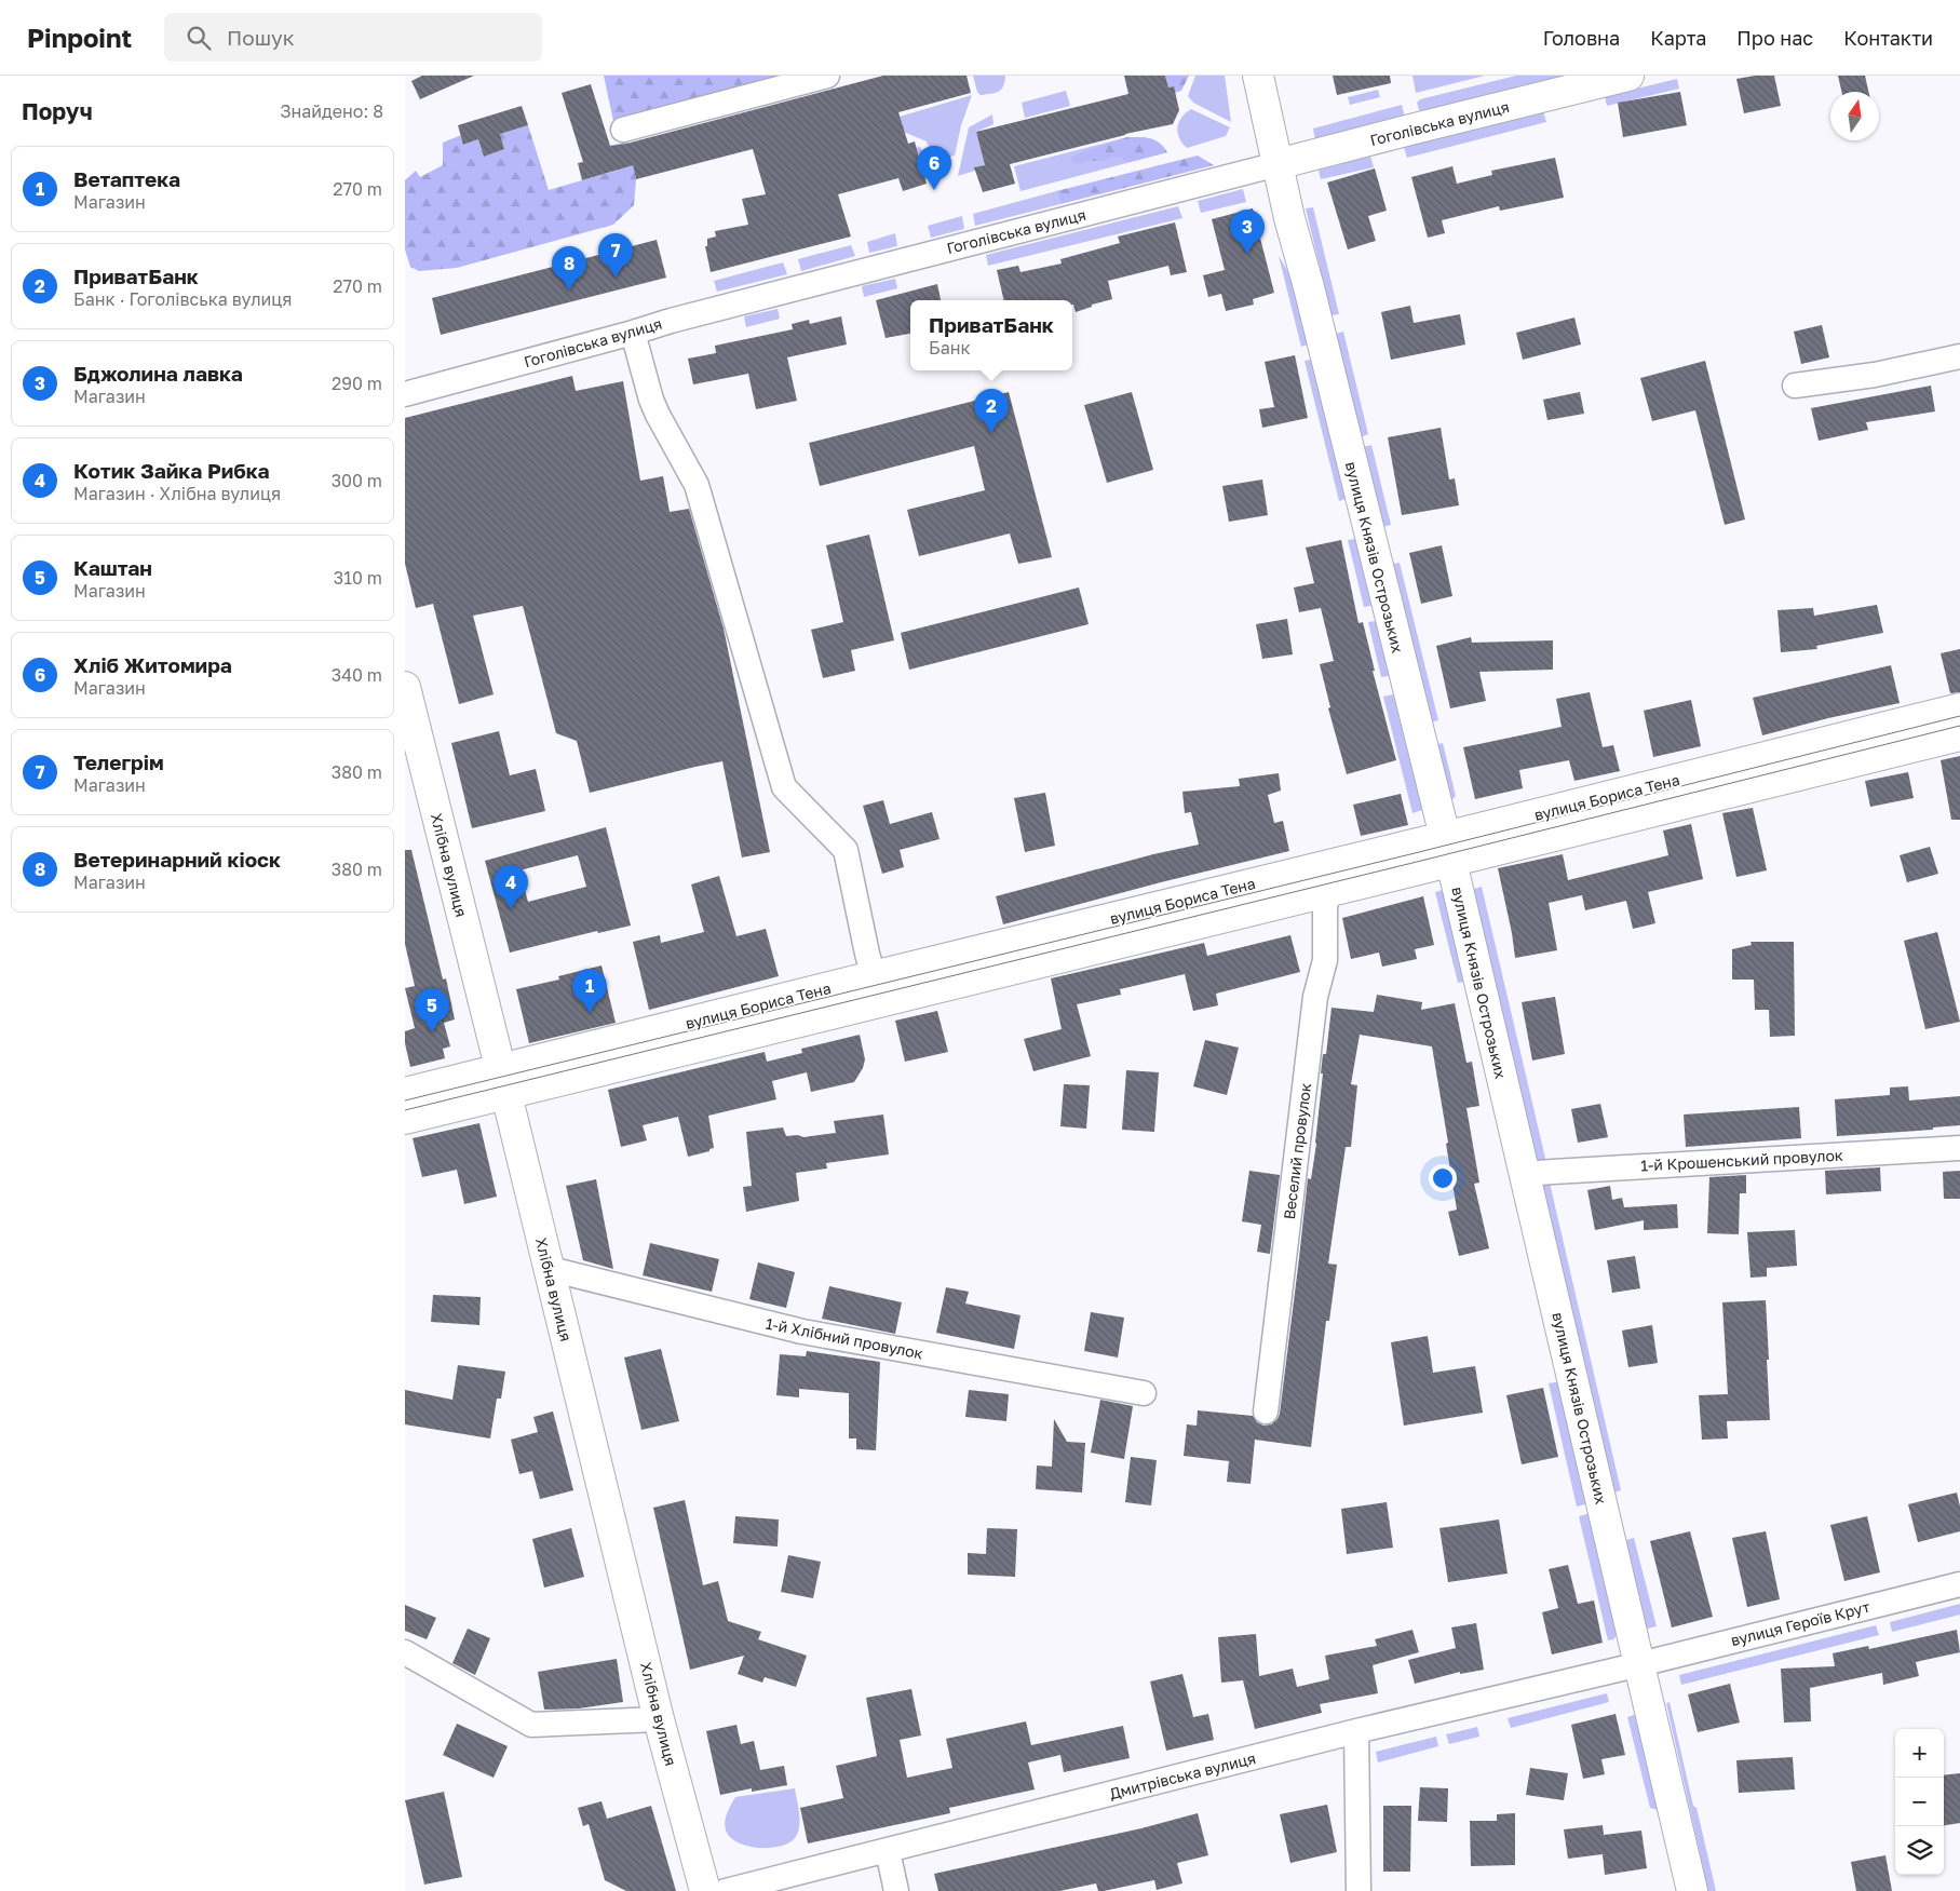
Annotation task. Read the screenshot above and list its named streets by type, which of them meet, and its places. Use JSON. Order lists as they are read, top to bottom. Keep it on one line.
{"streets":{"street":["Гоголівська вулиця","вулиця Князів Острозьких","вулиця Бориса Тена","Хлібна вулиця","Веселий провулок","1-й Крошенський провулок","1-й Хлібний провулок","вулиця Героїв Крут","Дмитрівська вулиця"]},"crossings":[["Гоголівська вулиця","вулиця Князів Острозьких"],["вулиця Князів Острозьких","вулиця Бориса Тена"],["вулиця Князів Острозьких","1-й Крошенський провулок"],["вулиця Князів Острозьких","вулиця Героїв Крут"],["вулиця Князів Острозьких","Дмитрівська вулиця"],["вулиця Бориса Тена","Хлібна вулиця"],["вулиця Бориса Тена","Веселий провулок"],["Хлібна вулиця","1-й Хлібний провулок"],["вулиця Героїв Крут","Дмитрівська вулиця"]],"north":"top","page":{"header":"Pinpoint","search":"Пошук","nav":["Головна","Карта","Про нас","Контакти"],"heading":["Поруч","Знайдено: 8"],"list":[{"mark":"1","name":"Ветаптека","note":"Магазин","value":"270 m"},{"mark":"2","name":"ПриватБанк","note":"Банк · Гоголівська вулиця","value":"270 m"},{"mark":"3","name":"Бджолина лавка","note":"Магазин","value":"290 m"},{"mark":"4","name":"Котик Зайка Рибка","note":"Магазин · Хлібна вулиця","value":"300 m"},{"mark":"5","name":"Каштан","note":"Магазин","value":"310 m"},{"mark":"6","name":"Хліб Житомира","note":"Магазин","value":"340 m"},{"mark":"7","name":"Телегрім","note":"Магазин","value":"380 m"},{"mark":"8","name":"Ветеринарний кіоск","note":"Магазин","value":"380 m"}],"pins":["6","3","7","8","2","4","1","5"],"popup":["ПриватБанк","Банк"],"map_buttons":["+","−"]}}
